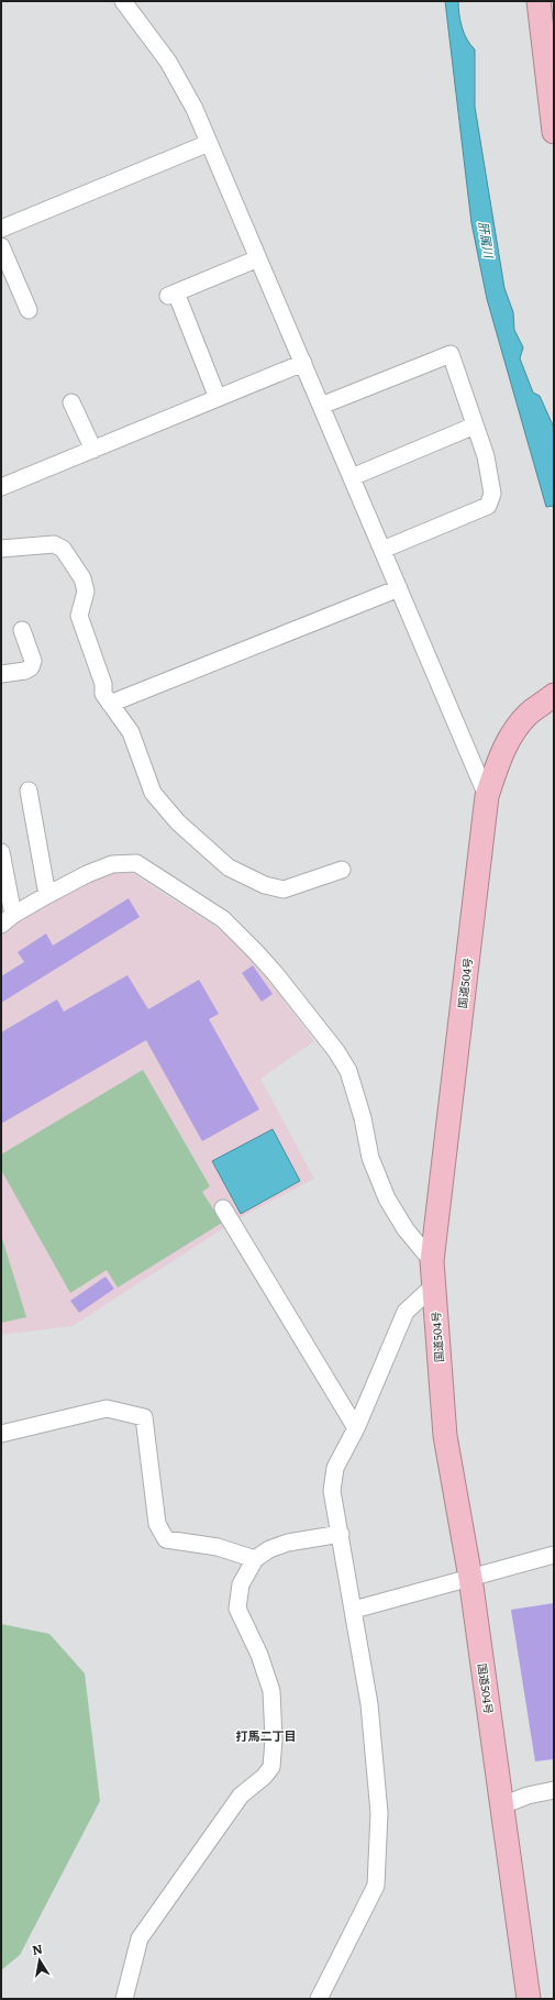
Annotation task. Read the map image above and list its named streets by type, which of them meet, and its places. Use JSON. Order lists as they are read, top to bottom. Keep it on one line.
{"streets":{"highway":["国道504号"]},"districts":["打馬二丁目"],"water":["肝属川"],"north":"top"}
